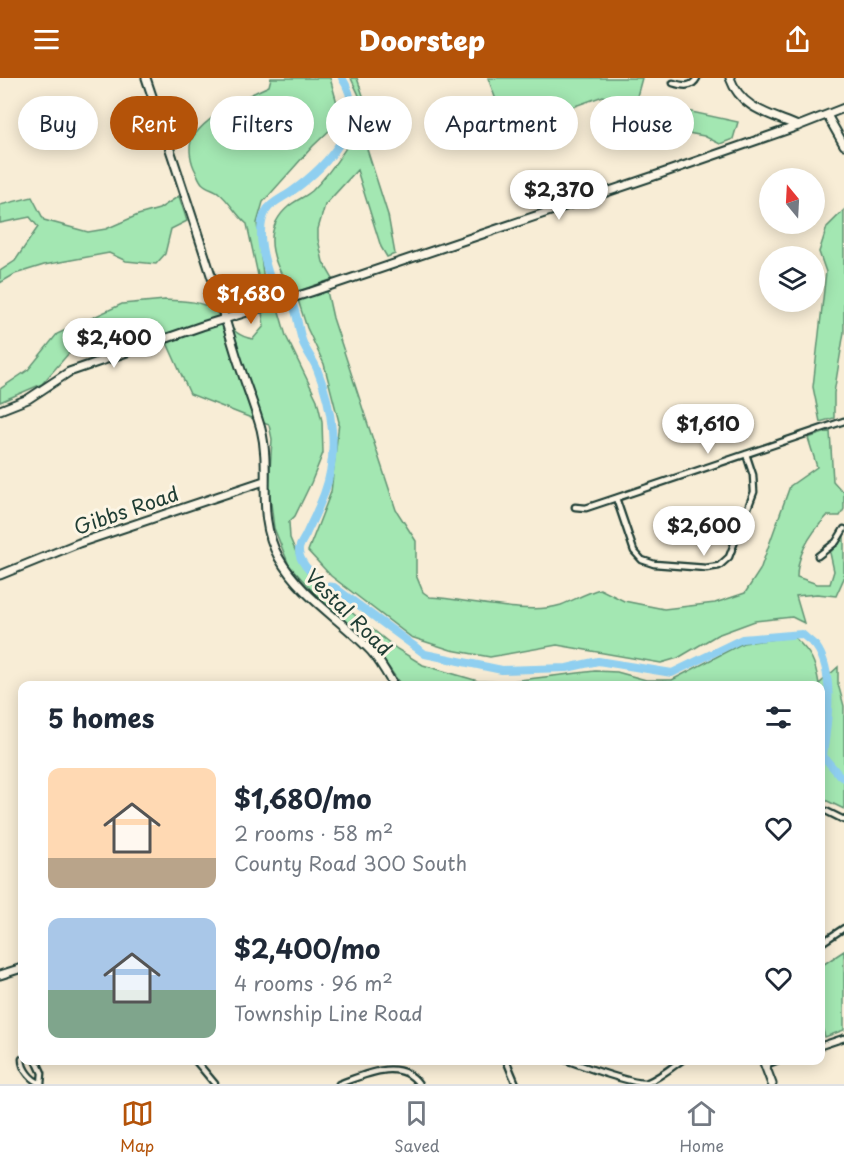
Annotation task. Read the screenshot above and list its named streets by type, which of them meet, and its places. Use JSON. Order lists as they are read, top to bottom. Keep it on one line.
{"streets":{"street":["Gibbs Road","Vestal Road"]},"crossings":[["Gibbs Road","Vestal Road"]],"north":"top","page":{"header":"Doorstep","chip":["Buy","Rent","Filters","New","Apartment","House"],"price":["$2,370","$1,680","$2,400","$1,610","$2,600"],"heading":"5 homes","list":[{"name":"$1,680/mo","note":"2 rooms · 58 m² · County Road 300 South"},{"name":"$2,400/mo","note":"4 rooms · 96 m² · Township Line Road"}],"tabs":["Map","Saved","Home"]}}
